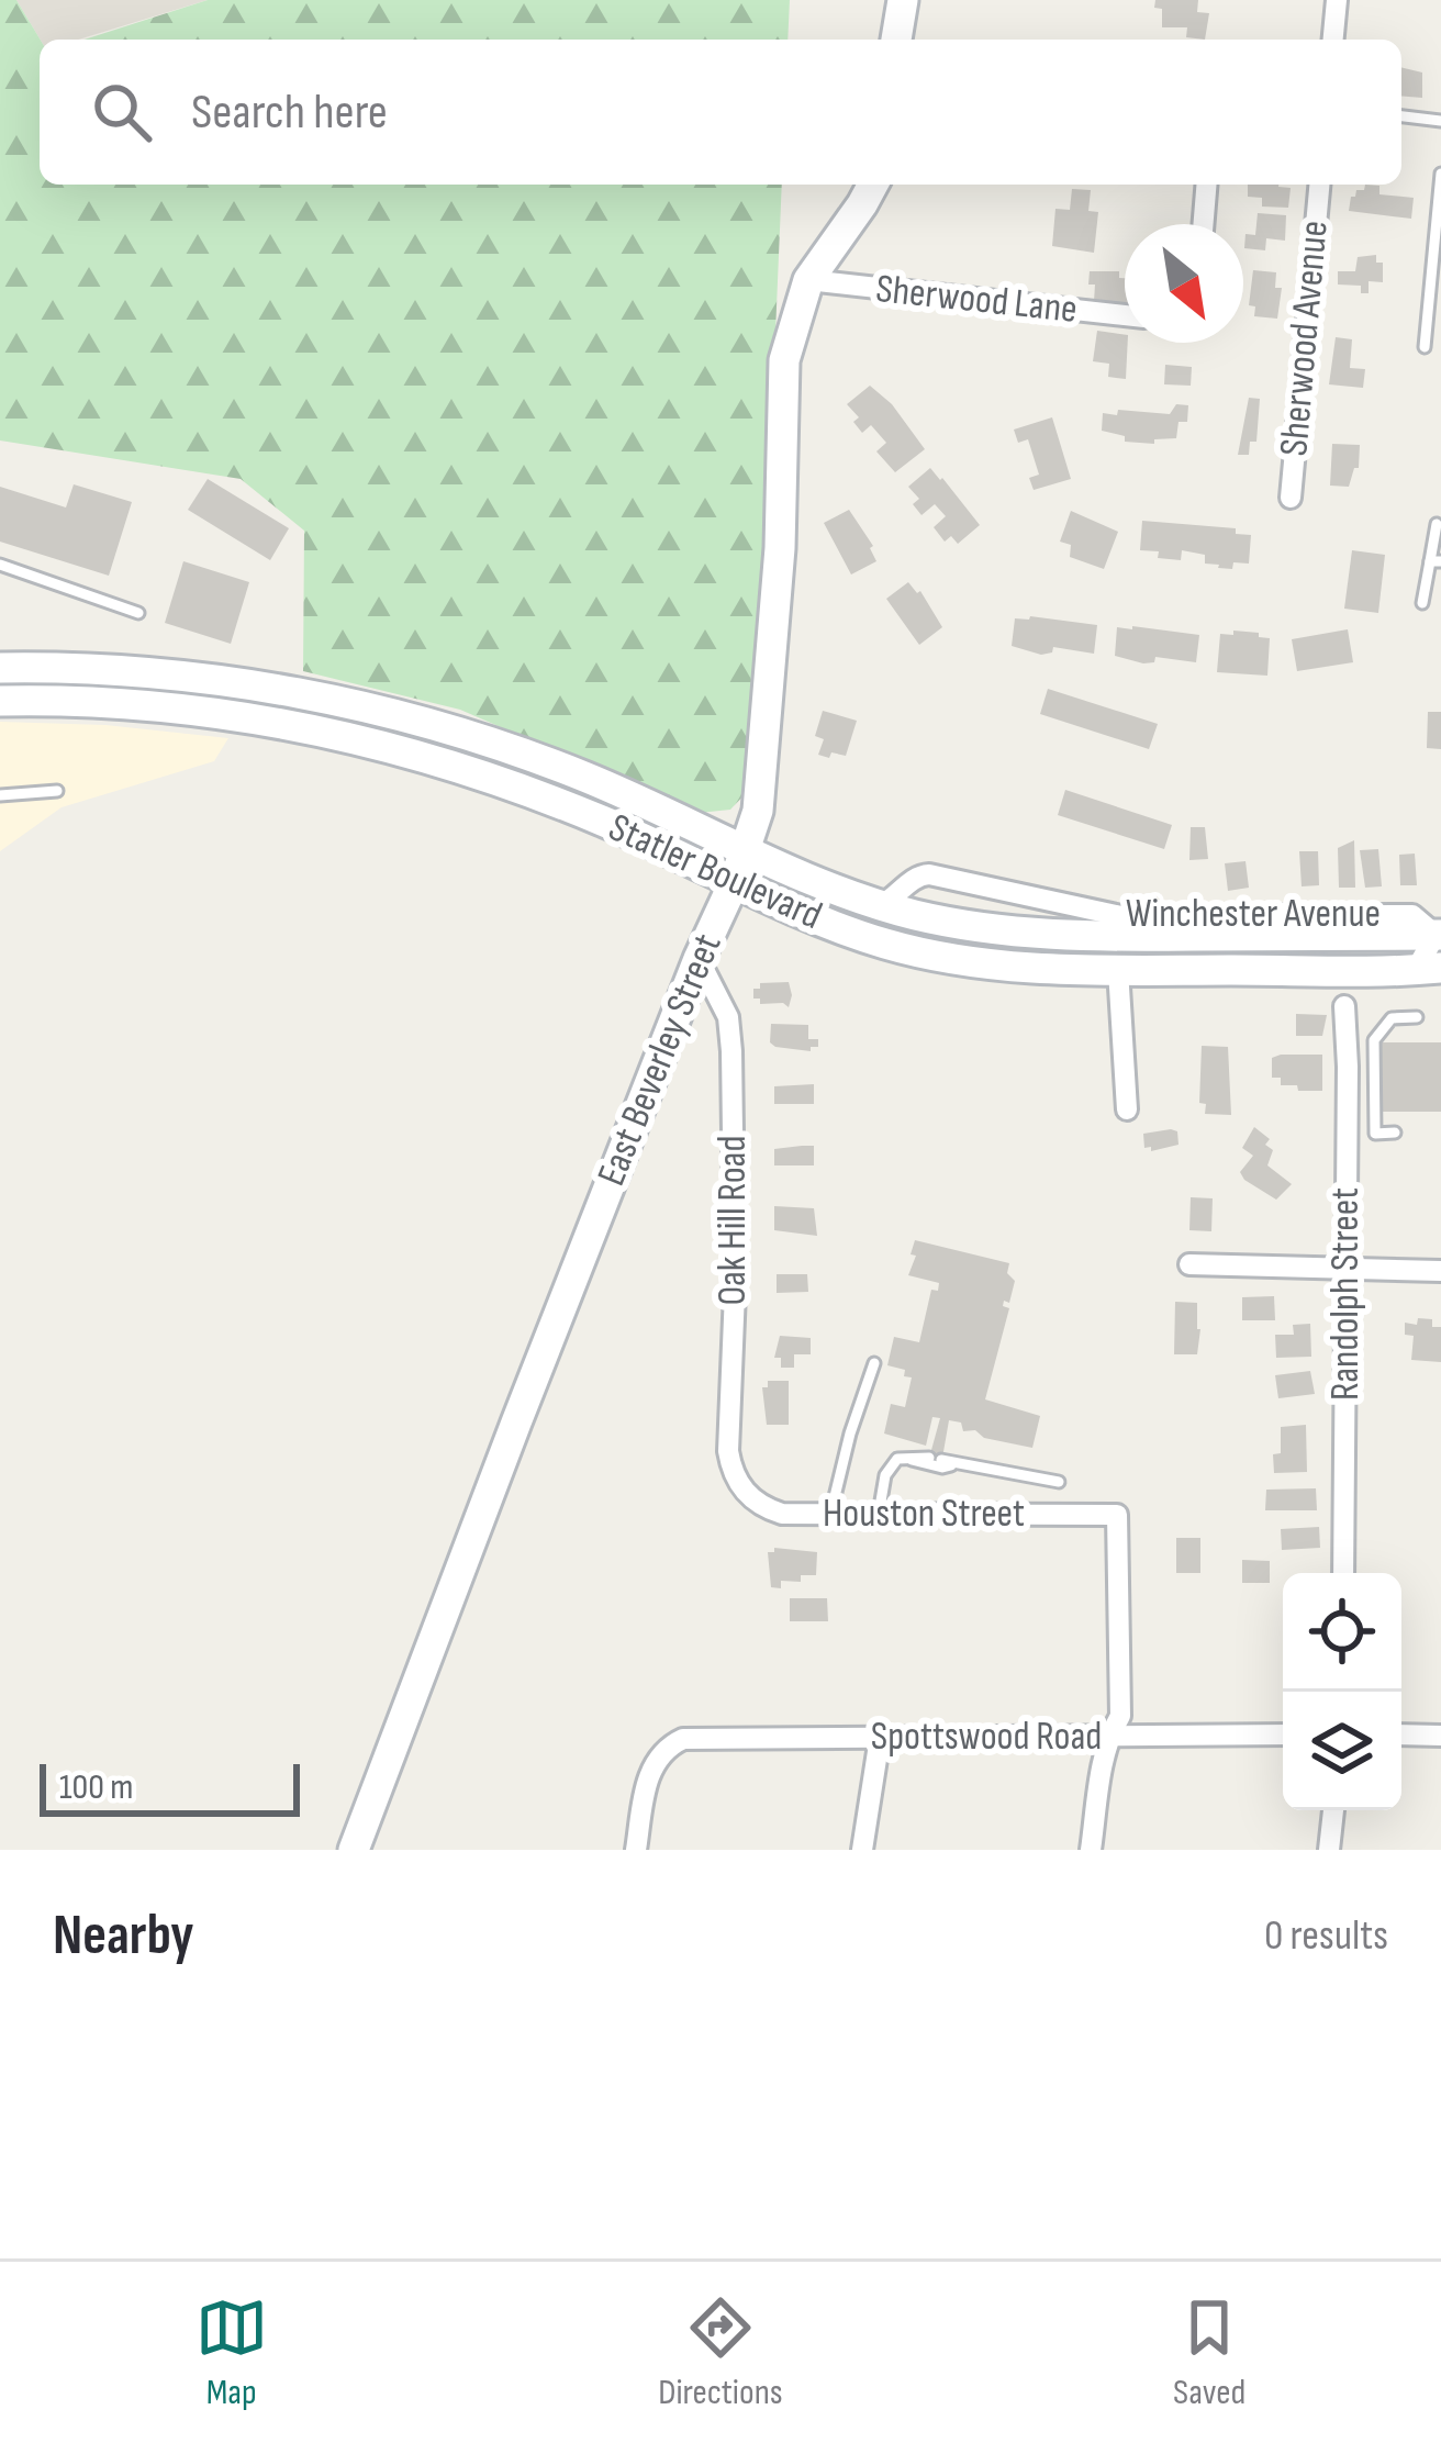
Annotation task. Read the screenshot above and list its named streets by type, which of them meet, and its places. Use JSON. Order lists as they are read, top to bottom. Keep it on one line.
{"streets":{"main road":["Statler Boulevard","East Beverley Street"],"street":["Sherwood Lane","Sherwood Avenue","Winchester Avenue","Oak Hill Road","Randolph Street","Houston Street","Spottswood Road"]},"crossings":[["Sherwood Lane","East Beverley Street"],["Statler Boulevard","Winchester Avenue"],["Statler Boulevard","East Beverley Street"],["East Beverley Street","Oak Hill Road"],["Oak Hill Road","Houston Street"],["Houston Street","Spottswood Road"]],"scale_bar":"100 m","north":"bottom right","page":{"search":"Search here","scale":"100 m","heading":["Nearby","0 results"],"nav":["Map","Directions","Saved"]}}
